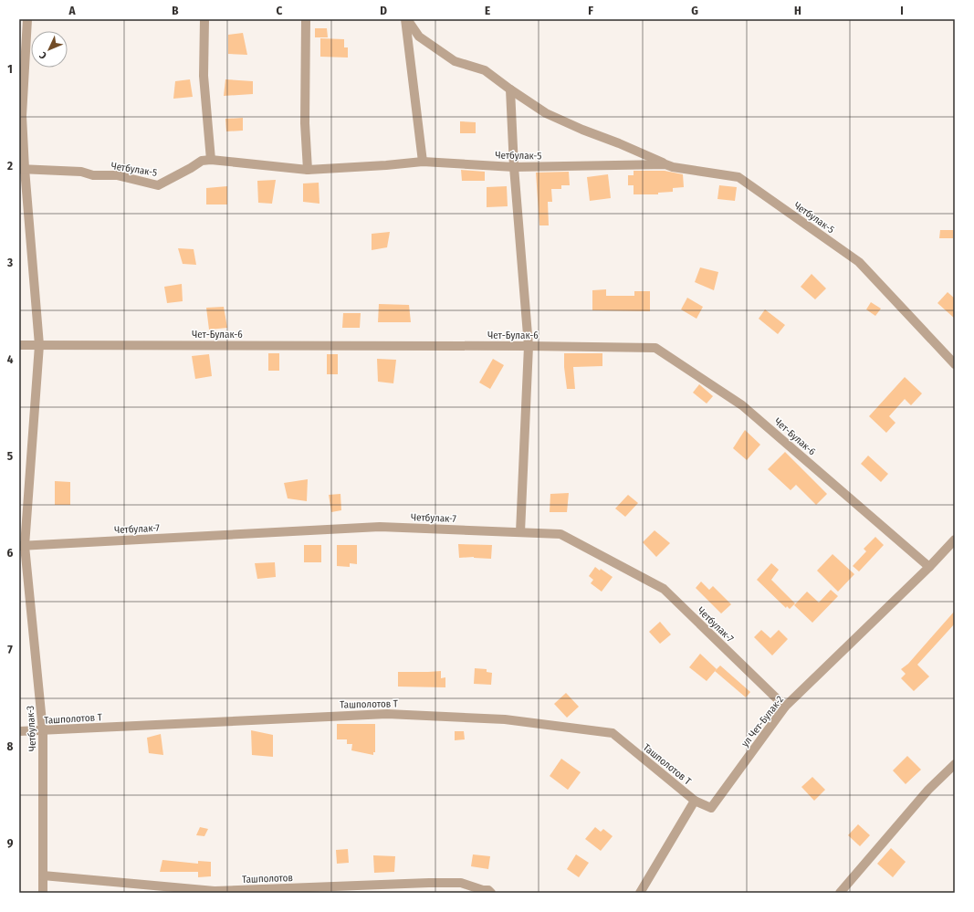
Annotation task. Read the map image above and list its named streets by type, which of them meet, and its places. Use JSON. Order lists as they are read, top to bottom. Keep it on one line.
{"streets":{"street":["Четбулак-5","Чет-Булак-6","Четбулак-7","Ташполотов Т","ул Чет-Булак-2","Четбулак-3","Ташполотов"]},"crossings":[["Четбулак-5","Четбулак-3"],["Чет-Булак-6","ул Чет-Булак-2"],["Чет-Булак-6","Четбулак-3"],["Четбулак-7","ул Чет-Булак-2"],["Четбулак-7","Четбулак-3"],["Ташполотов Т","ул Чет-Булак-2"],["Ташполотов Т","Четбулак-3"],["Четбулак-3","Ташполотов"]],"north":"bottom left","grid":{"columns":["A","B","C","D","E","F","G","H","I"],"rows":["1","2","3","4","5","6","7","8","9"]}}
